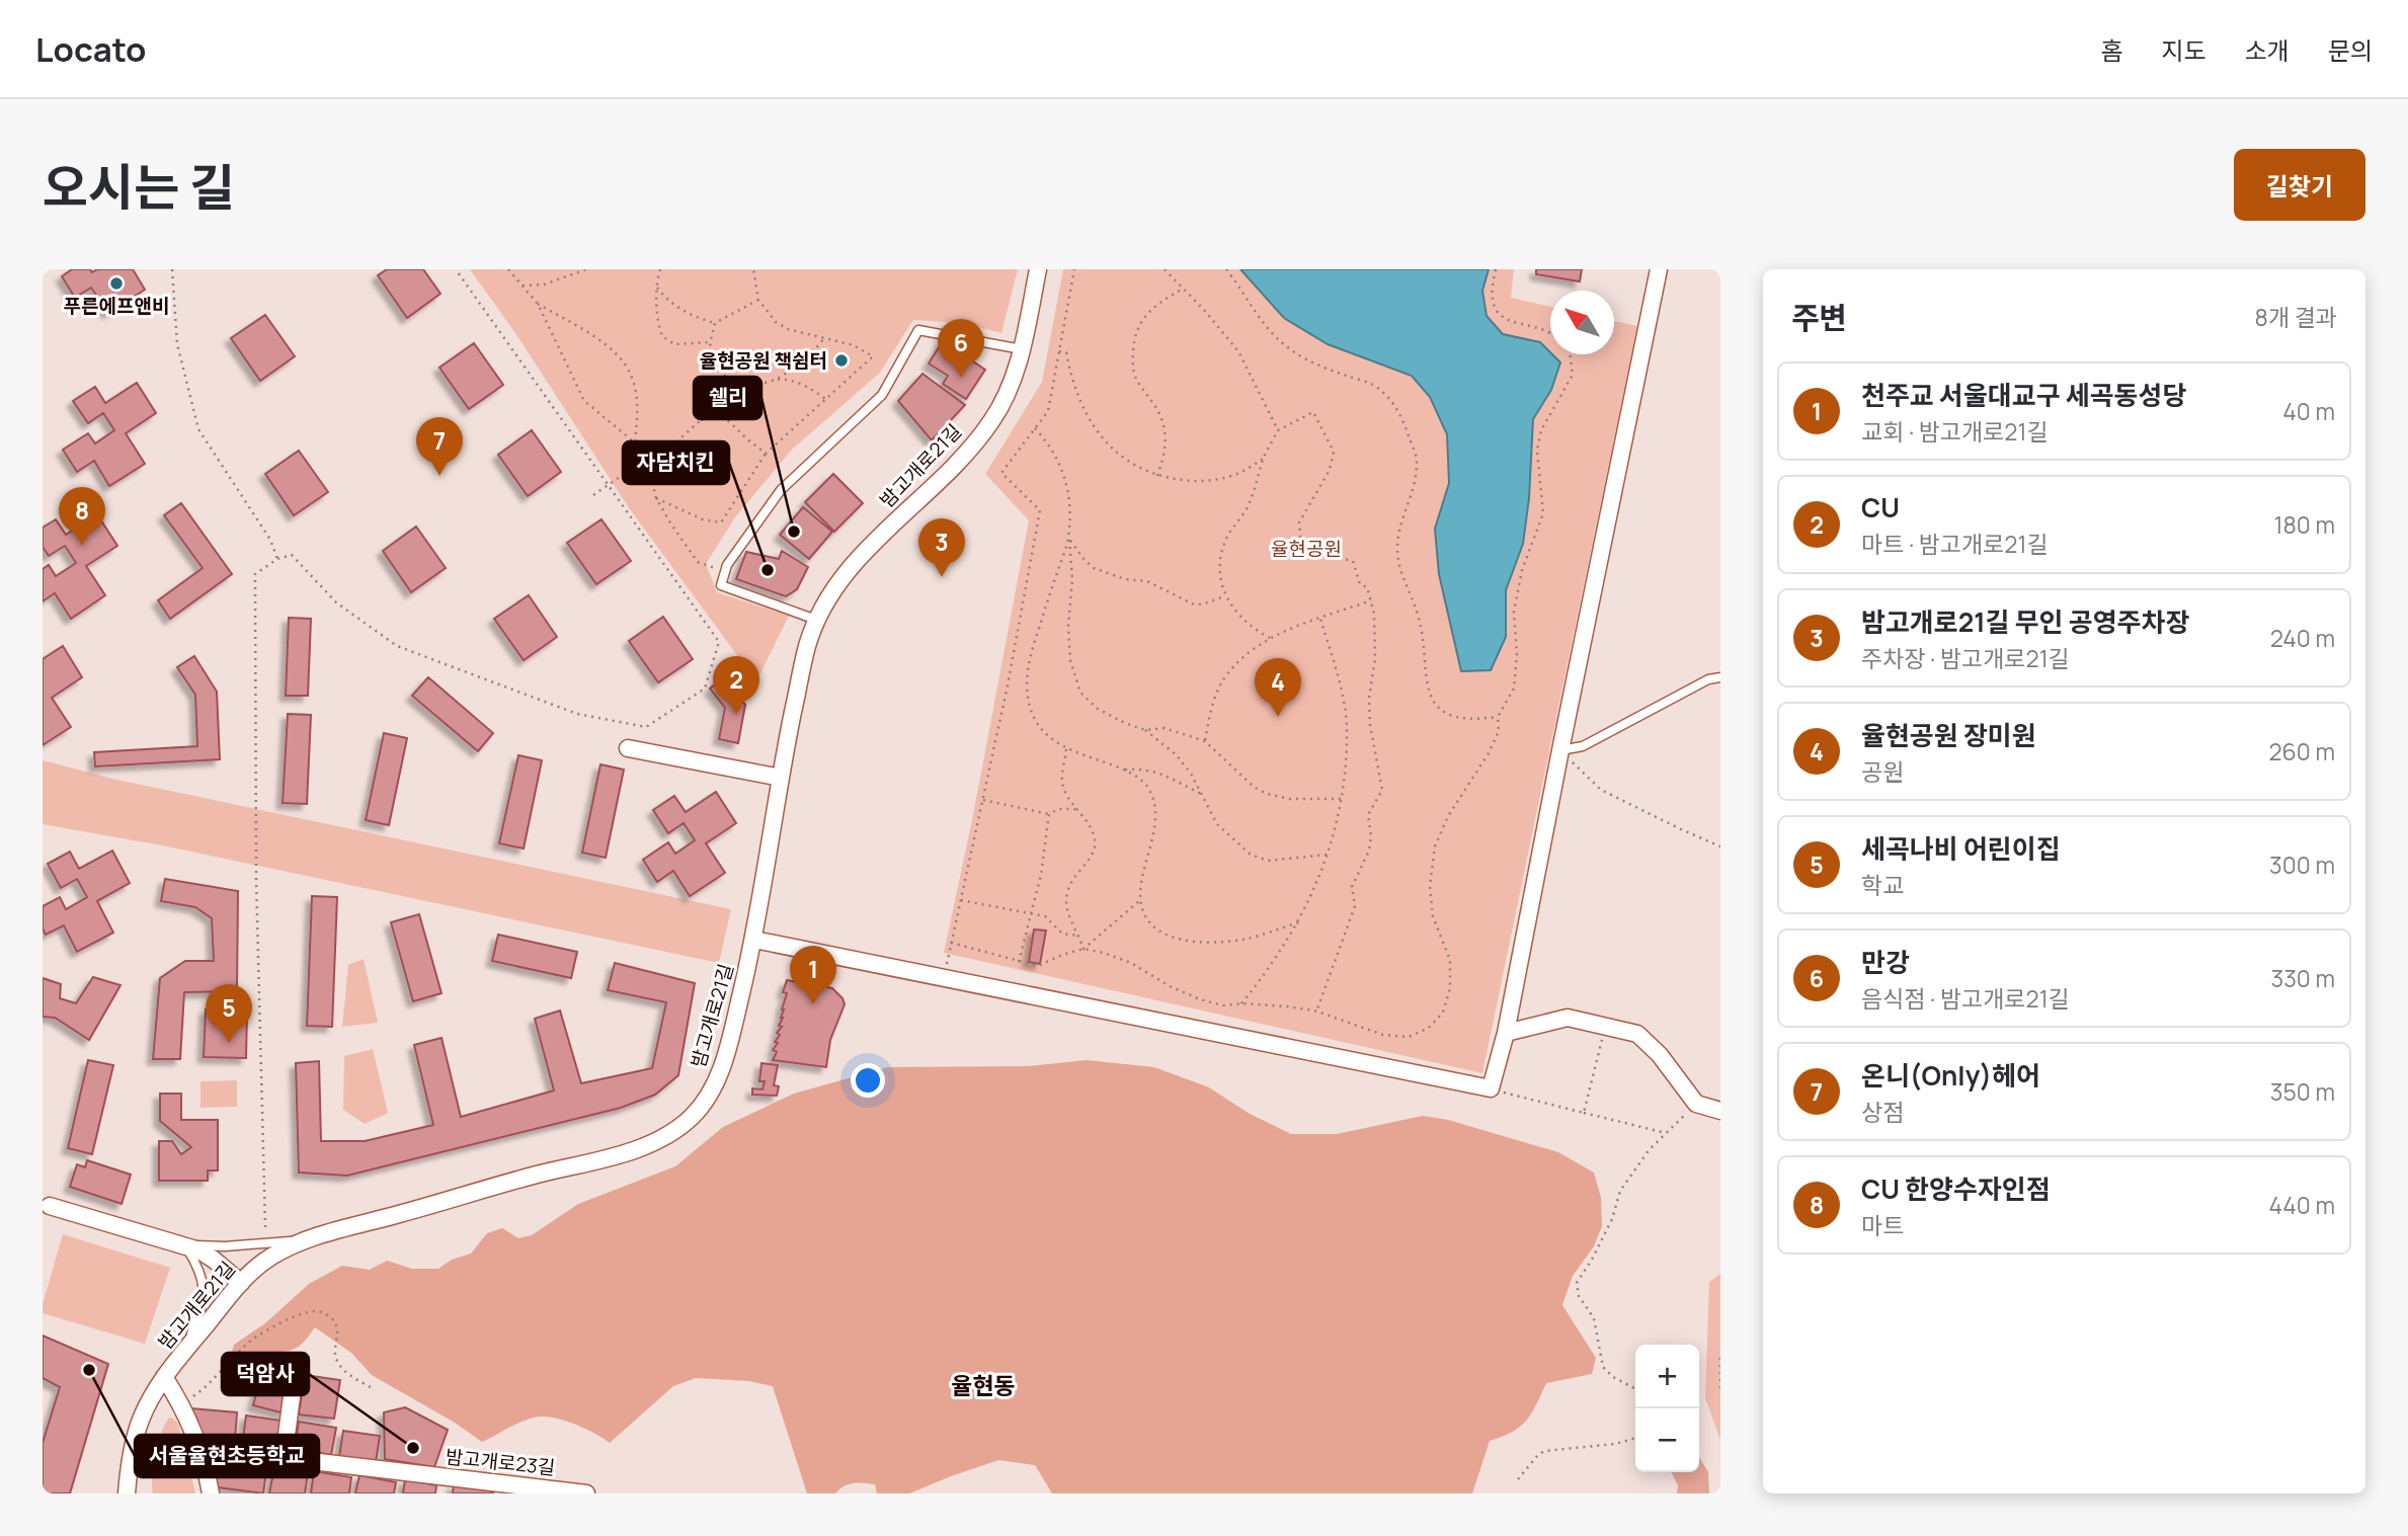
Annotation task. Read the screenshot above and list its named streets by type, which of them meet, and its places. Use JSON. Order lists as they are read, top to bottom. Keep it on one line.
{"streets":{"street":["밤고개로21길","밤고개로23길"]},"districts":["율현동"],"parks":["율현공원"],"places":["푸른에프앤비","율현공원 책쉼터","쉘리","자담치킨","서울율현초등학교","덕암사"],"north":"top left","page":{"header":"Locato","nav":["홈","지도","소개","문의"],"title":"오시는 길","buttons":"길찾기","heading":["주변","8개 결과"],"pins":["6","7","8","3","2","4","1","5"],"list":[{"mark":"1","name":"천주교 서울대교구 세곡동성당","note":"교회 · 밤고개로21길","value":"40 m"},{"mark":"2","name":"CU","note":"마트 · 밤고개로21길","value":"180 m"},{"mark":"3","name":"밤고개로21길 무인 공영주차장","note":"주차장 · 밤고개로21길","value":"240 m"},{"mark":"4","name":"율현공원 장미원","note":"공원","value":"260 m"},{"mark":"5","name":"세곡나비 어린이집","note":"학교","value":"300 m"},{"mark":"6","name":"만강","note":"음식점 · 밤고개로21길","value":"330 m"},{"mark":"7","name":"온니(Only)헤어","note":"상점","value":"350 m"},{"mark":"8","name":"CU 한양수자인점","note":"마트","value":"440 m"}],"map_buttons":["+","−"]}}
